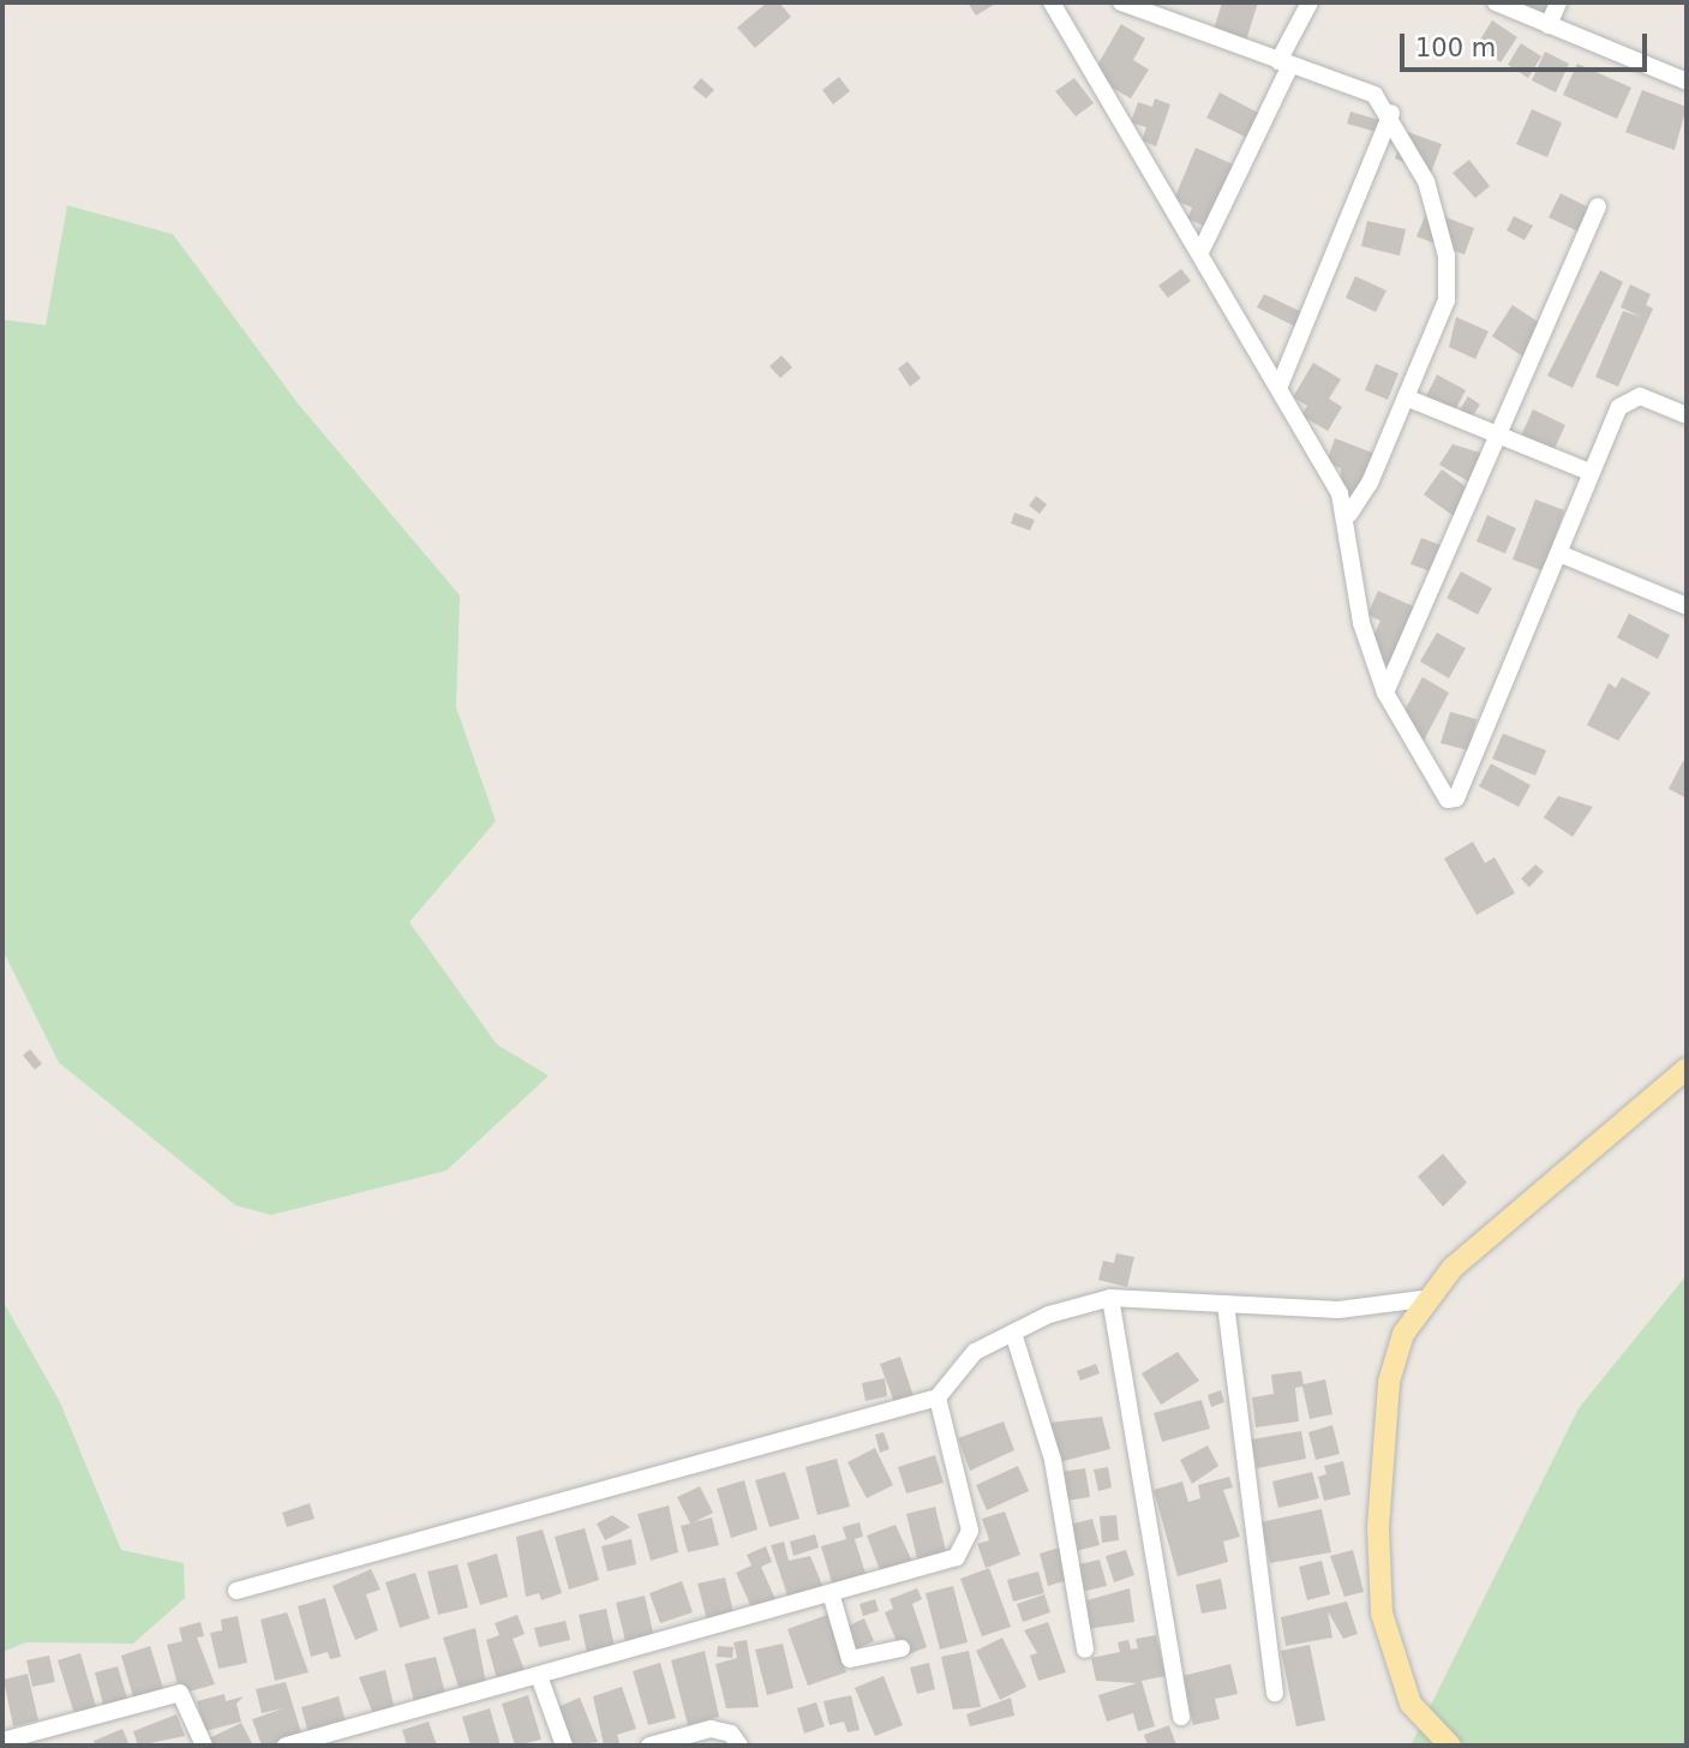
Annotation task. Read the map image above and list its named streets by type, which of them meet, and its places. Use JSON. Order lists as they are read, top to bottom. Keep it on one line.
{"scale_bar":"100 m"}
